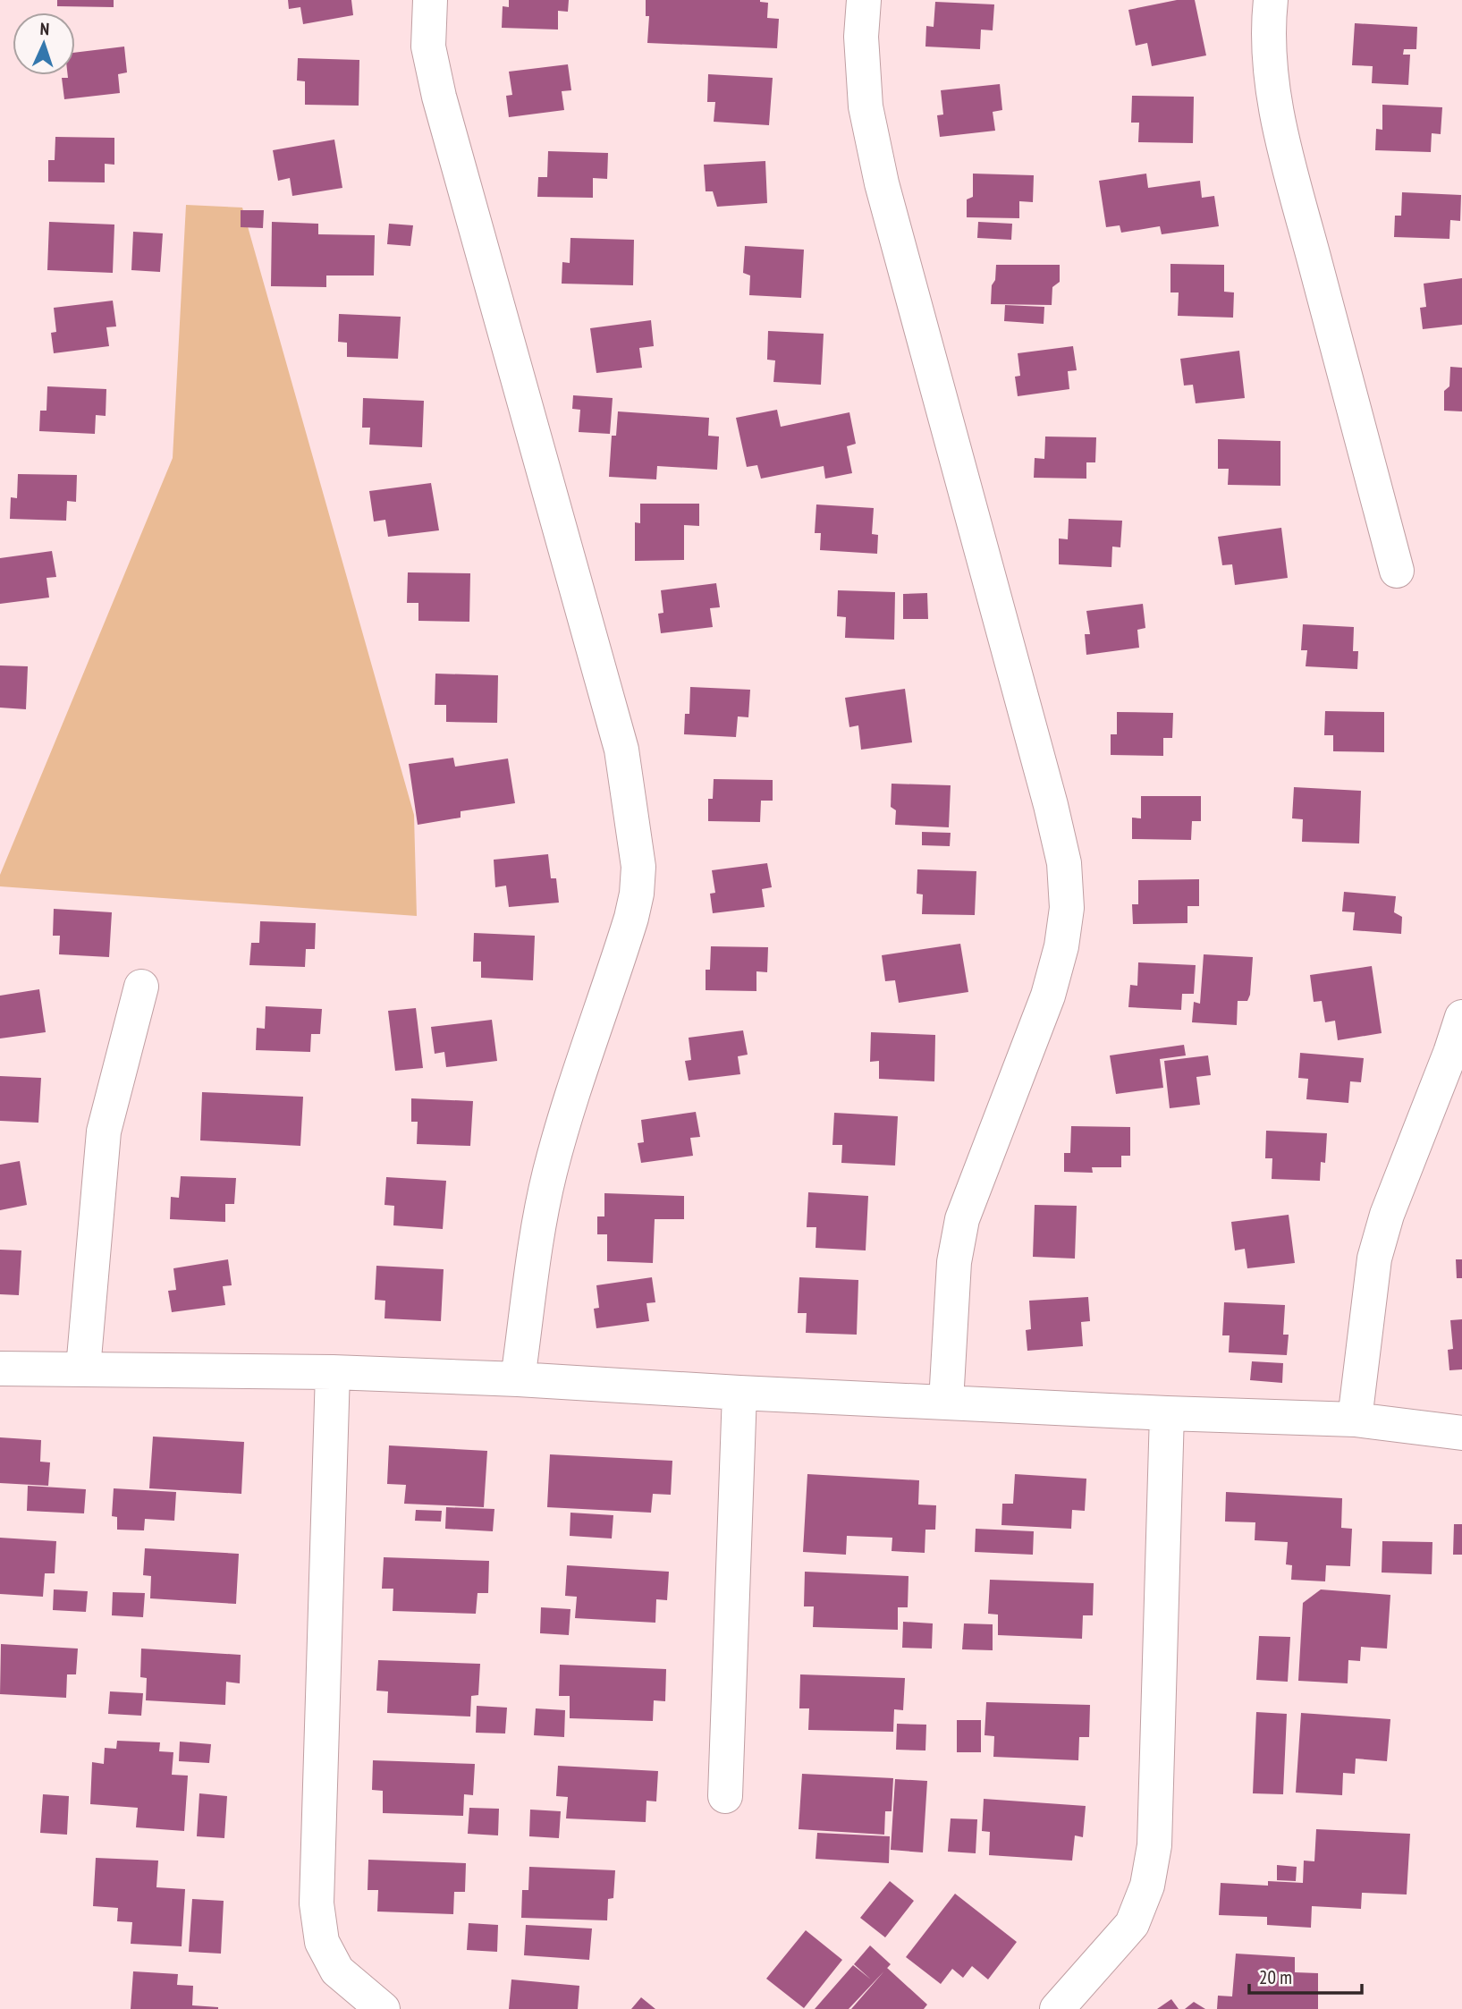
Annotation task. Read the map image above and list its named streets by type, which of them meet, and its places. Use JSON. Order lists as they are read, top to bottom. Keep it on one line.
{"scale_bar":"20 m","north":"top"}
